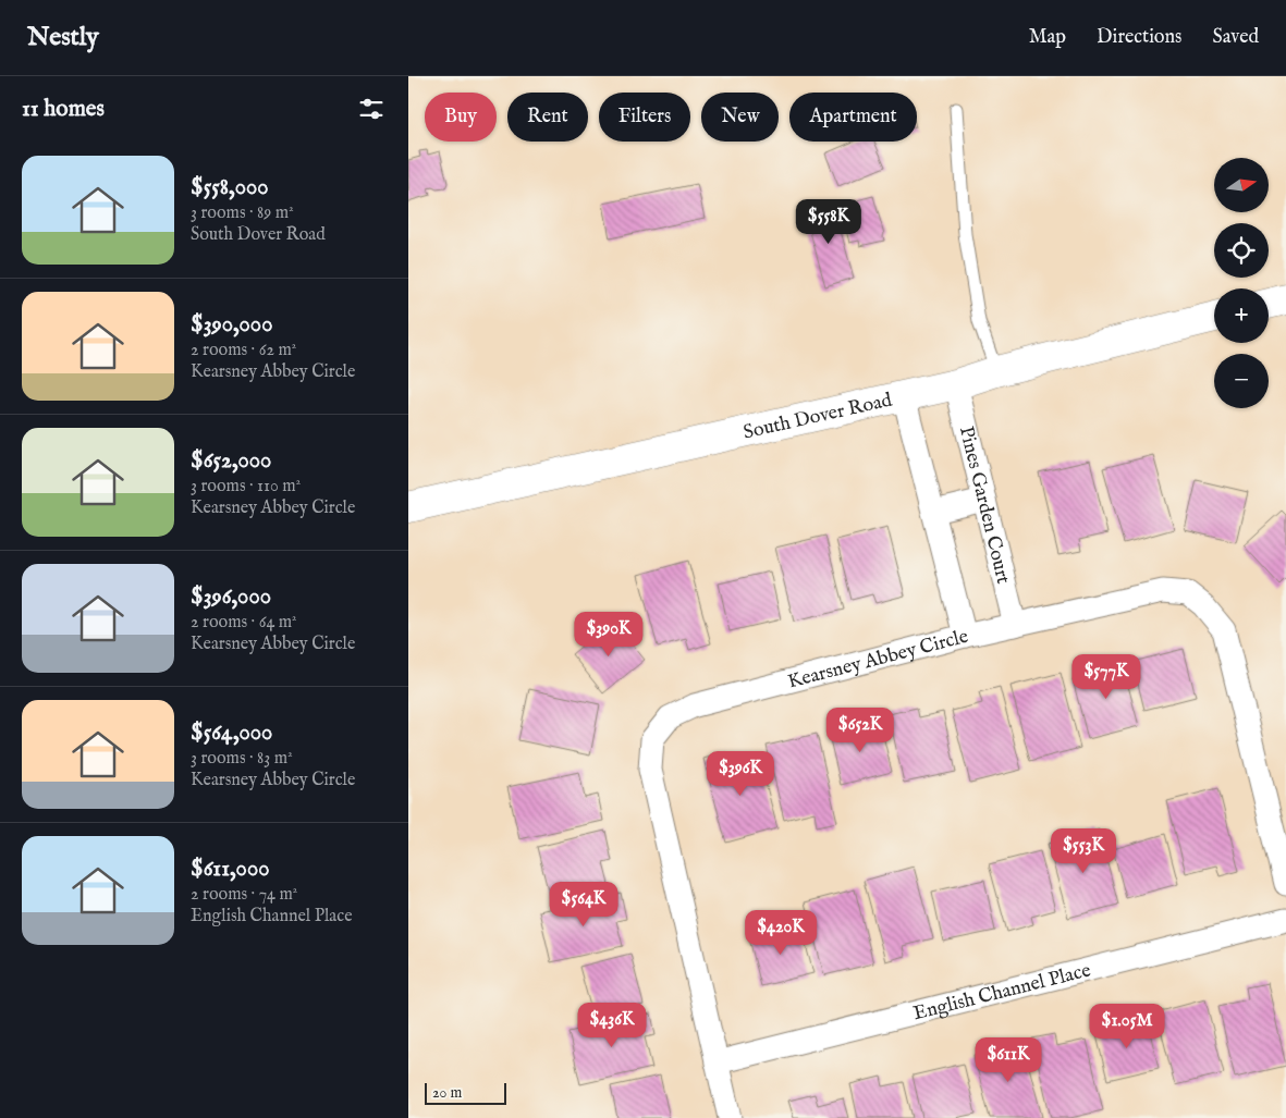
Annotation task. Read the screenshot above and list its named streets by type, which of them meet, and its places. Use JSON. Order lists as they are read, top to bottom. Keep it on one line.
{"streets":{"street":["South Dover Road","Pines Garden Court","Kearsney Abbey Circle","English Channel Place"]},"crossings":[["South Dover Road","Pines Garden Court"],["Pines Garden Court","Kearsney Abbey Circle"],["Kearsney Abbey Circle","English Channel Place"]],"scale_bar":"20 m","north":"right","page":{"header":"Nestly","nav":["Map","Directions","Saved"],"heading":"11 homes","chip":["Buy","Rent","Filters","New","Apartment"],"list":[{"name":"$558,000","note":"3 rooms · 89 m² · South Dover Road"},{"name":"$390,000","note":"2 rooms · 62 m² · Kearsney Abbey Circle"},{"name":"$652,000","note":"3 rooms · 110 m² · Kearsney Abbey Circle"},{"name":"$396,000","note":"2 rooms · 64 m² · Kearsney Abbey Circle"},{"name":"$564,000","note":"3 rooms · 83 m² · Kearsney Abbey Circle"},{"name":"$611,000","note":"2 rooms · 74 m² · English Channel Place"}],"map_buttons":["+","−"],"price":["$558K","$390K","$577K","$652K","$396K","$553K","$564K","$420K","$436K","$1.05M","$611K"],"scale":"20 m"}}
